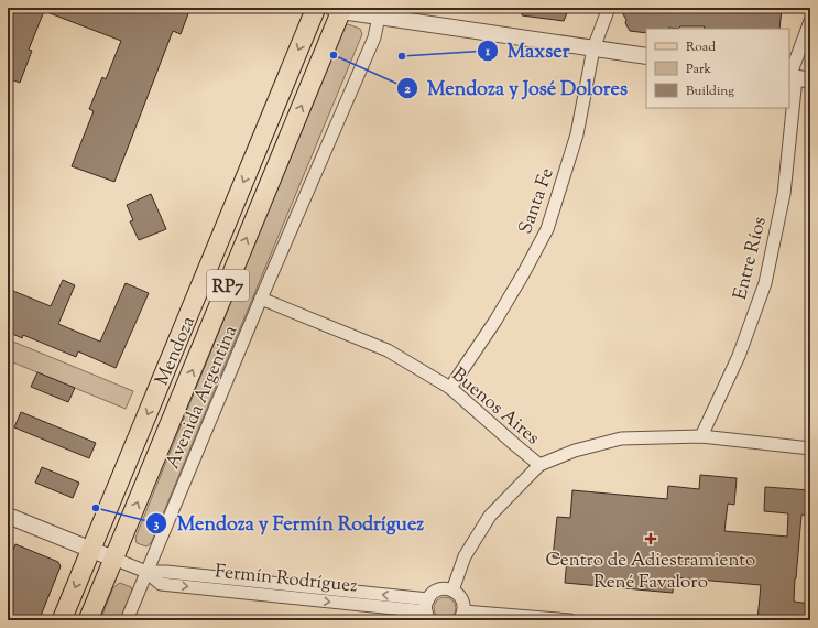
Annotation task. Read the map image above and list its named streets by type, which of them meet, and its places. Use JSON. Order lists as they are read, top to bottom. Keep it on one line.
{"streets":{"main road":["RP7","Mendoza"],"street":["Santa Fe","Entre Ríos","Avenida Argentina","Buenos Aires","Fermín Rodríguez"]},"crossings":[["Santa Fe","Buenos Aires"],["Mendoza","Fermín Rodríguez"],["Avenida Argentina","Buenos Aires"],["Avenida Argentina","Fermín Rodríguez"]],"places":{"other":["Mendoza y José Dolores","Maxser","Mendoza y Fermín Rodríguez"],"health":["Centro de Adiestramiento René Favaloro"]},"legend":["Road","Park","Building"]}
